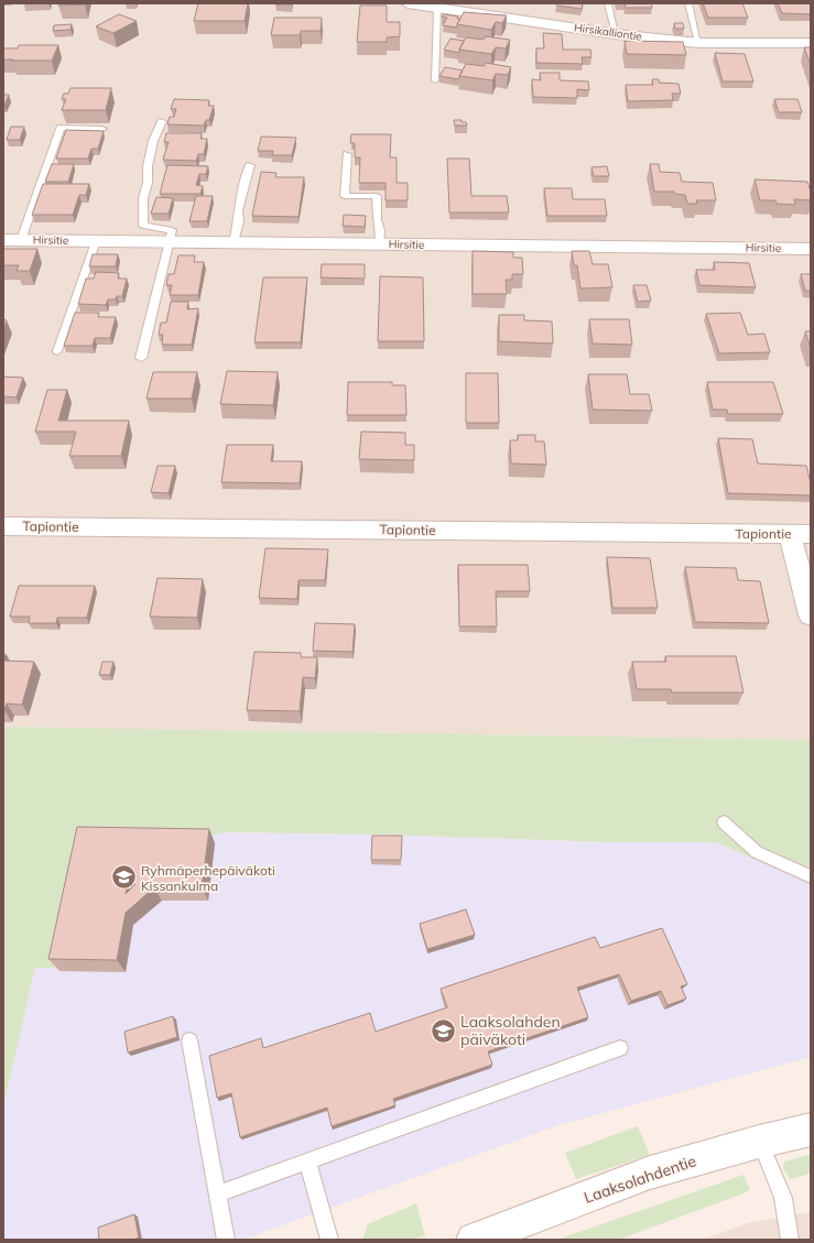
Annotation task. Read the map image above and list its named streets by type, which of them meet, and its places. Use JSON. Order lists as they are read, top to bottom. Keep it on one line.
{"streets":{"street":["Hirsikalliontie","Hirsitie","Tapiontie","Laaksolahdentie"]},"places":{"school or university":["Ryhmäperhepäiväkoti Kissankulma","Laaksolahden päiväkoti"]}}
